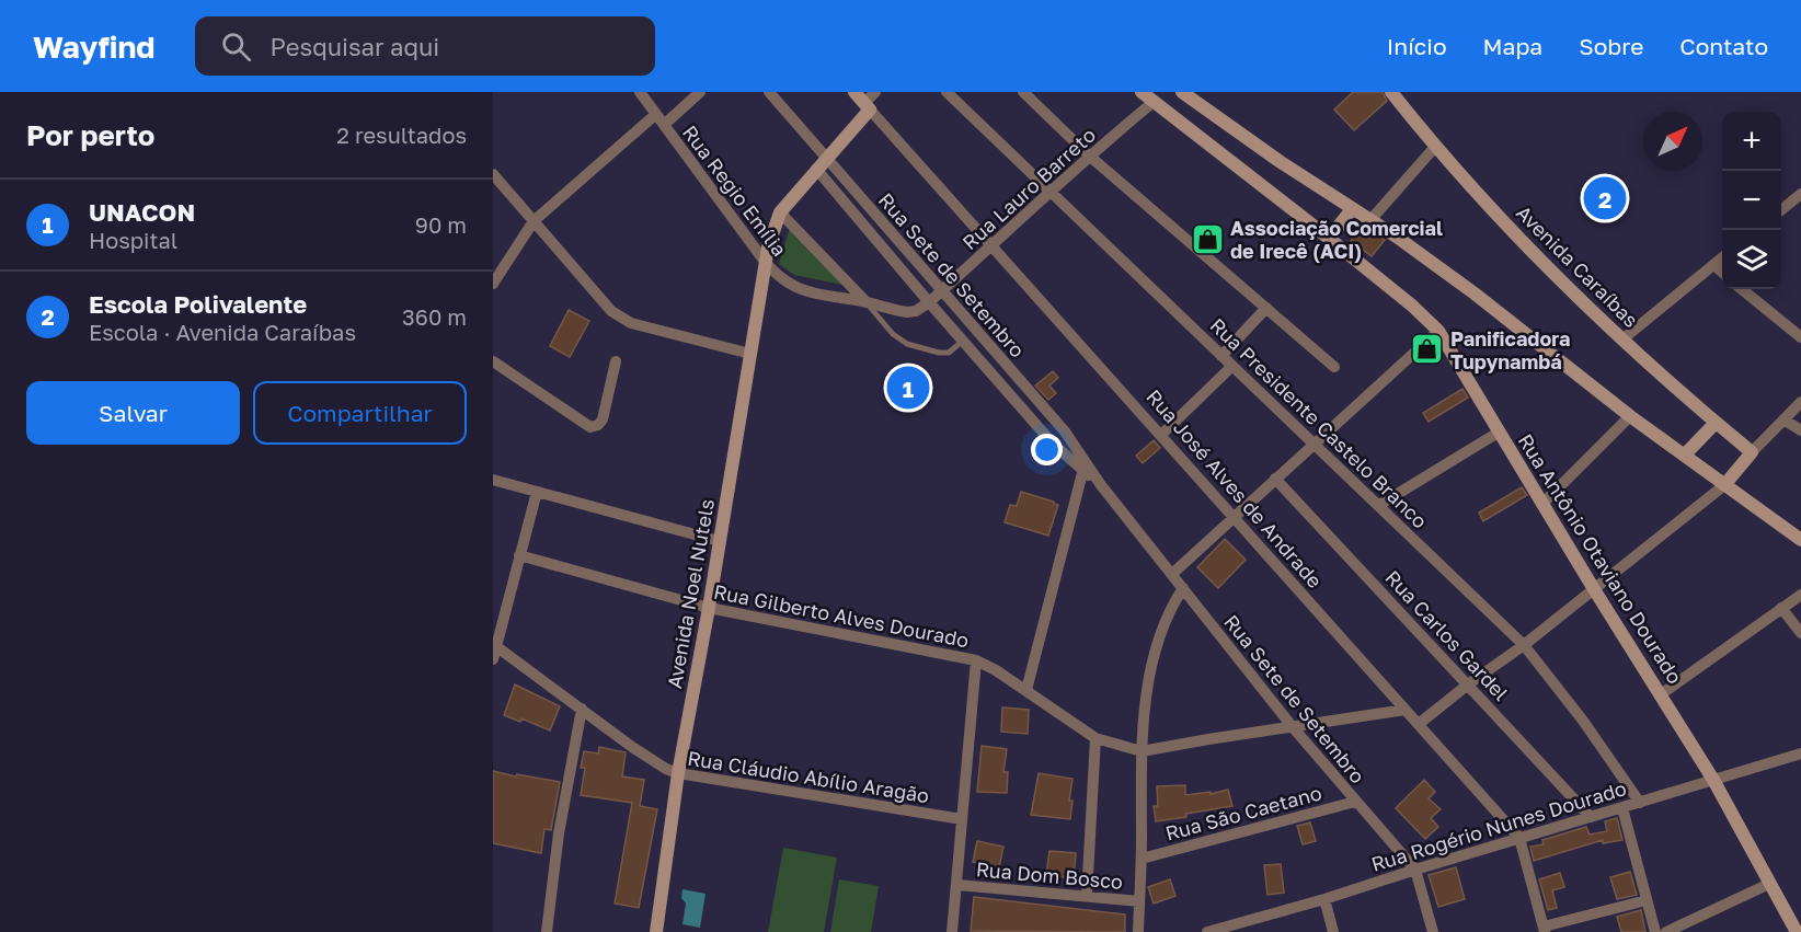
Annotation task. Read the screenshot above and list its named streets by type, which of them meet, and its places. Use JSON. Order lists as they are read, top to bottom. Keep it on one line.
{"streets":{"street":["Rua Lauro Barreto","Rua Regio Emília","Avenida Caraíbas","Rua Sete de Setembro","Rua Presidente Castelo Branco","Rua José Alves de Andrade","Rua Antônio Otaviano Dourado","Avenida Noel Nutels","Rua Gilberto Alves Dourado","Rua Carlos Gardel","Rua Cláudio Abílio Aragão","Rua São Caetano","Rua Rogério Nunes Dourado","Rua Dom Bosco"]},"crossings":[["Rua Lauro Barreto","Rua Regio Emília"],["Rua Lauro Barreto","Rua Sete de Setembro"],["Rua Lauro Barreto","Rua Presidente Castelo Branco"],["Rua Lauro Barreto","Rua José Alves de Andrade"],["Rua Lauro Barreto","Rua Antônio Otaviano Dourado"],["Rua Regio Emília","Rua Sete de Setembro"],["Rua Regio Emília","Avenida Noel Nutels"],["Rua Sete de Setembro","Rua Gilberto Alves Dourado"],["Rua Sete de Setembro","Rua São Caetano"],["Rua Sete de Setembro","Rua Rogério Nunes Dourado"],["Rua Presidente Castelo Branco","Rua Rogério Nunes Dourado"],["Rua José Alves de Andrade","Rua Gilberto Alves Dourado"],["Rua José Alves de Andrade","Rua Rogério Nunes Dourado"],["Rua Antônio Otaviano Dourado","Rua Rogério Nunes Dourado"],["Avenida Noel Nutels","Rua Gilberto Alves Dourado"],["Avenida Noel Nutels","Rua Cláudio Abílio Aragão"],["Rua Carlos Gardel","Rua Rogério Nunes Dourado"]],"places":{"shop":["Associação Comercial de Irecê (ACI)","Panificadora Tupynambá"]},"north":"top right","page":{"header":"Wayfind","search":"Pesquisar aqui","nav":["Início","Mapa","Sobre","Contato"],"heading":["Por perto","2 resultados"],"map_buttons":["+","−"],"pins":["2","1"],"list":[{"mark":"1","name":"UNACON","note":"Hospital","value":"90 m"},{"mark":"2","name":"Escola Polivalente","note":"Escola · Avenida Caraíbas","value":"360 m"}],"buttons":["Salvar","Compartilhar"]}}
